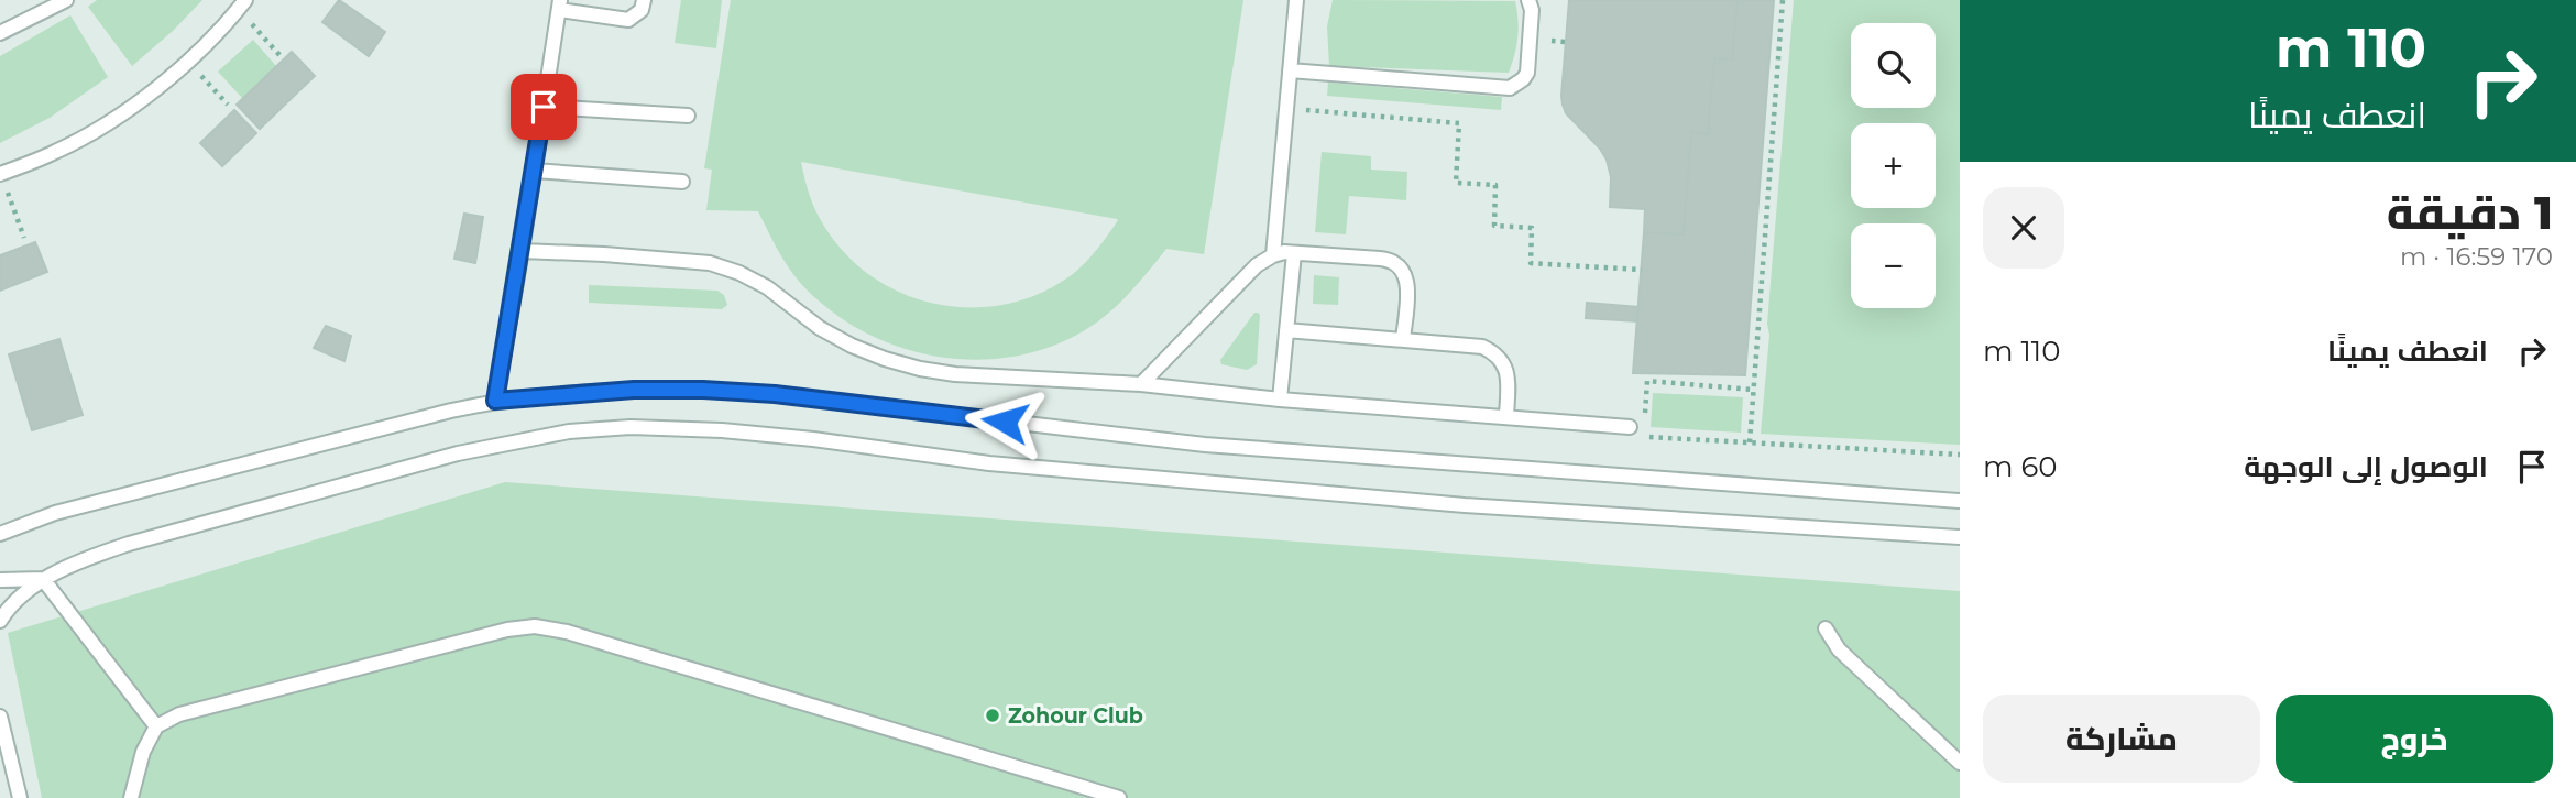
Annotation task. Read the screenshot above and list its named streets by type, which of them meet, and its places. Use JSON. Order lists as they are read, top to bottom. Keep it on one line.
{"places":["Zohour Club"],"page":{"turn":["110 m","انعطف يمينًا"],"map_buttons":["+","−"],"heading":["1 دقيقة","170 m · 16:59"],"list":[{"name":"انعطف يمينًا","value":"110 m"},{"name":"الوصول إلى الوجهة","value":"60 m"}],"buttons":["خروج","مشاركة"]}}
